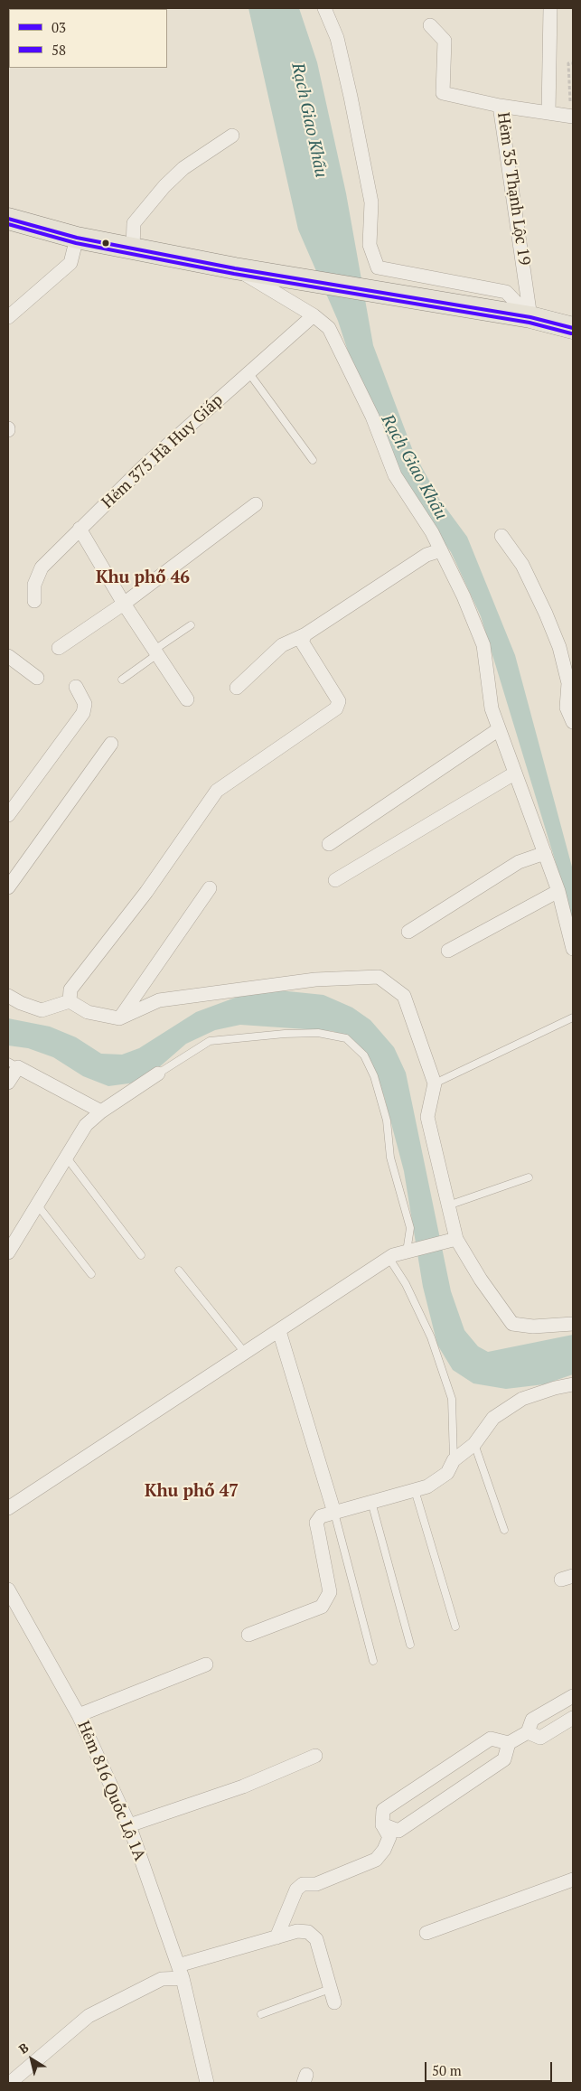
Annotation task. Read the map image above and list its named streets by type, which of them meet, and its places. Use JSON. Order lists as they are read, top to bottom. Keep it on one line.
{"streets":{"street":["Hẻm 35 Thạnh Lộc 19","Hẻm 375 Hà Huy Giáp","Hẻm 816 Quốc Lộ 1A"]},"districts":["Khu phố 46","Khu phố 47"],"water":["Rạch Giao Khẩu"],"lines":["transit line 03","transit line 58"],"legend":["03","58"],"scale_bar":"50 m","north":"top left"}
